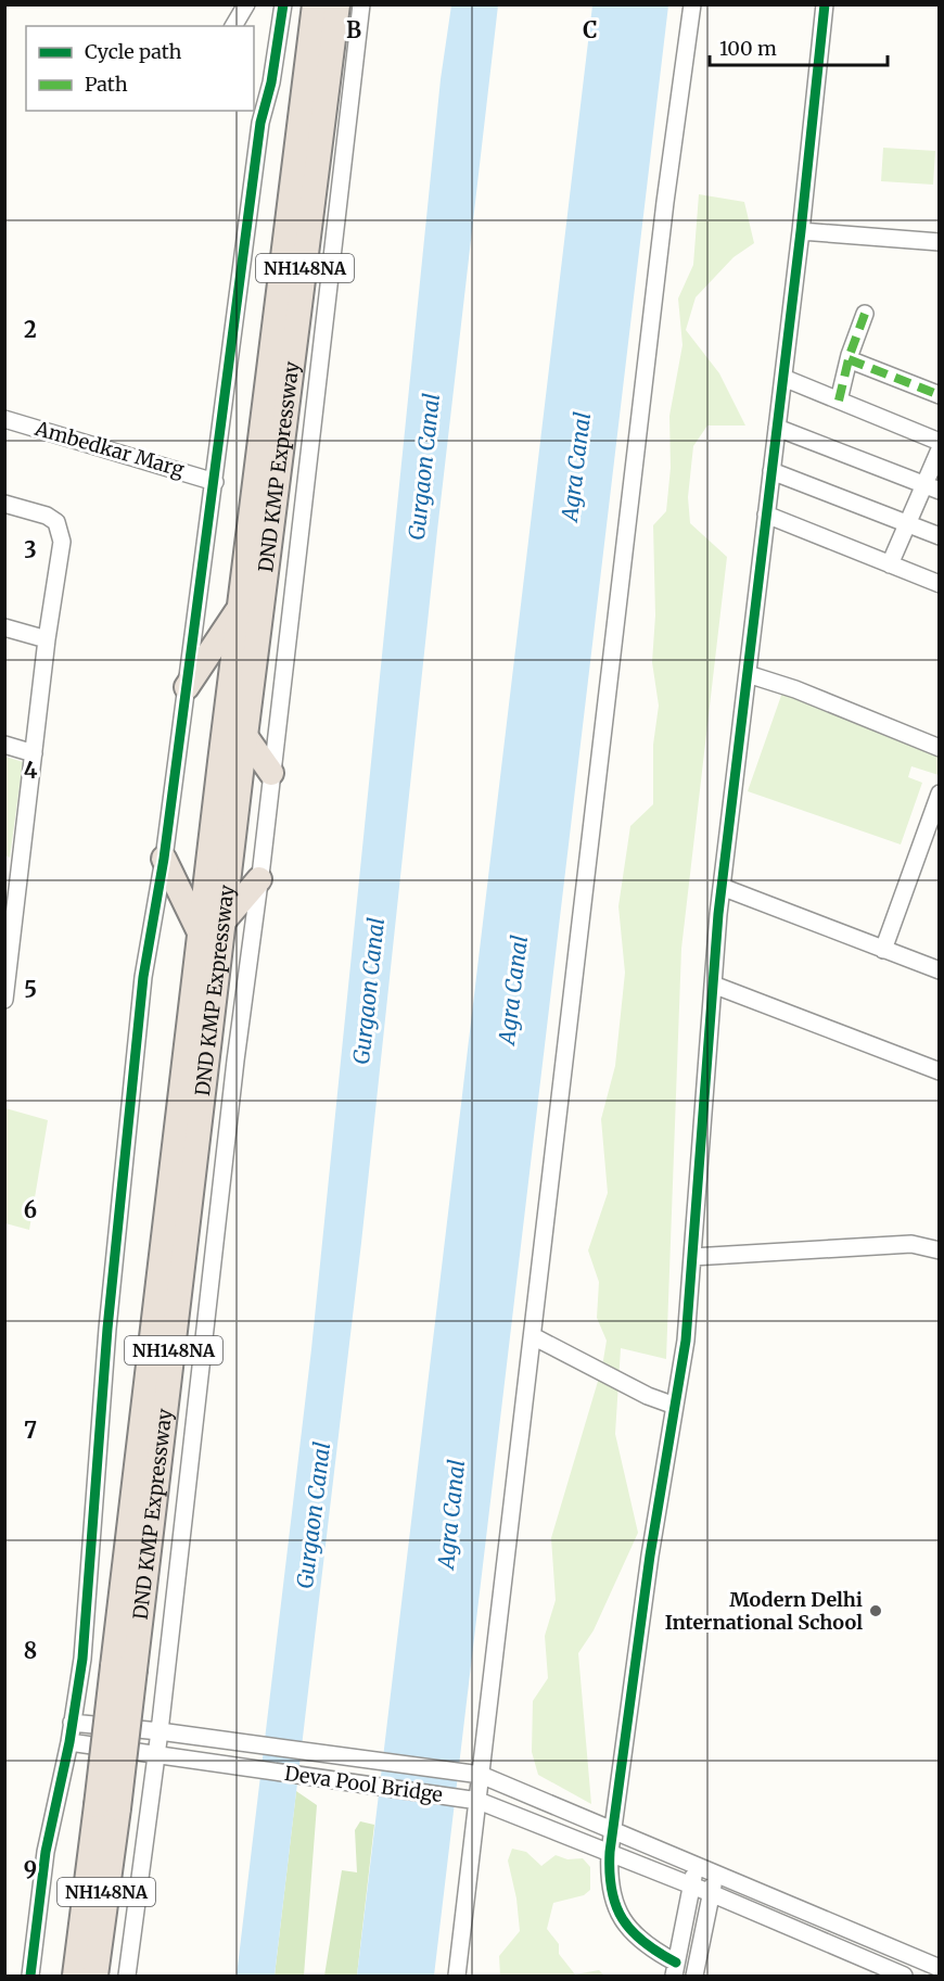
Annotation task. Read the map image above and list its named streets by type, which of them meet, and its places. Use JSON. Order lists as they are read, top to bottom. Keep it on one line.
{"streets":{"highway":["NH148NA","DND KMP Expressway"],"street":["Ambedkar Marg","Deva Pool Bridge"]},"water":["Gurgaon Canal","Agra Canal"],"places":["Modern Delhi International School"],"legend":["Cycle path","Path"],"scale_bar":"100 m","grid":{"columns":["B","C"],"rows":["2","3","4","5","6","7","8","9"]}}
